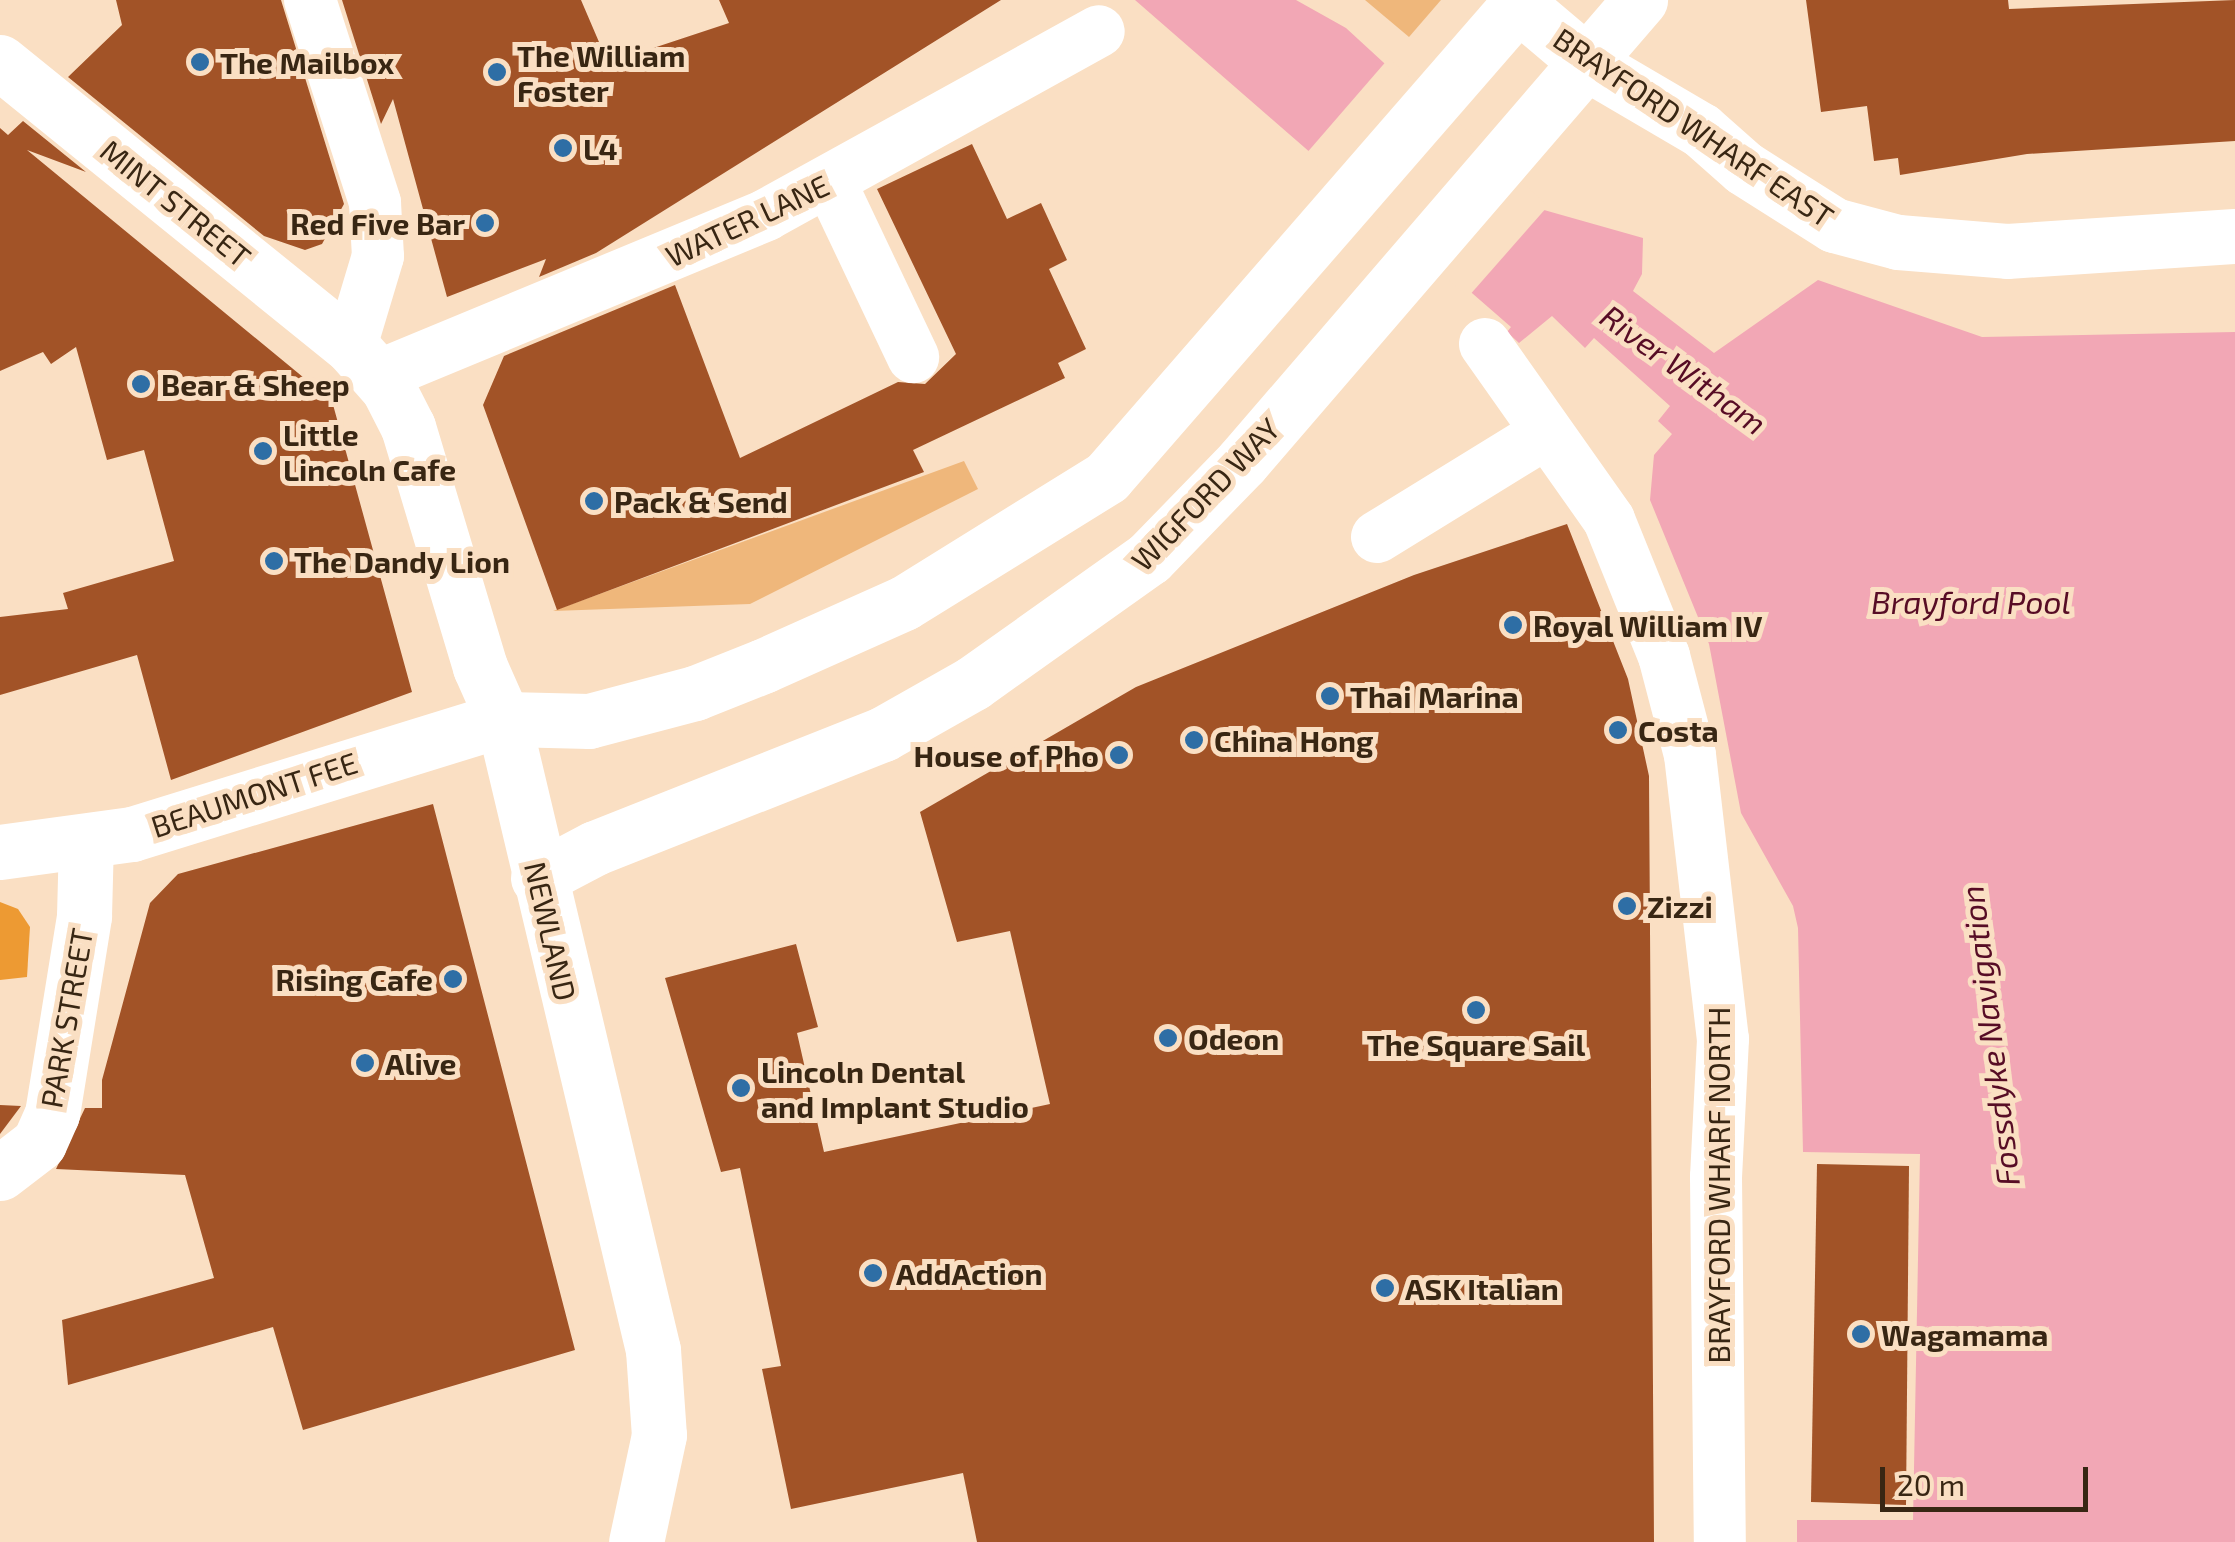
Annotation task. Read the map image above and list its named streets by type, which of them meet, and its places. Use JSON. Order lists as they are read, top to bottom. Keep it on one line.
{"streets":{"main road":["BRAYFORD WHARF EAST","MINT STREET","WIGFORD WAY","BEAUMONT FEE","NEWLAND","PARK STREET"],"street":["WATER LANE","BRAYFORD WHARF NORTH"]},"crossings":[["BRAYFORD WHARF EAST","WIGFORD WAY"],["MINT STREET","WATER LANE"],["MINT STREET","NEWLAND"],["WATER LANE","NEWLAND"],["WIGFORD WAY","NEWLAND"],["BEAUMONT FEE","NEWLAND"],["BEAUMONT FEE","PARK STREET"]],"water":["River Witham","Brayford Pool","Fossdyke Navigation"],"places":["The Mailbox","The William Foster","L4","Red Five Bar","Bear & Sheep","Little Lincoln Cafe","Pack & Send","The Dandy Lion","Royal William IV","Thai Marina","Costa","China Hong","House of Pho","Zizzi","Rising Cafe","The Square Sail","Odeon","Alive","Lincoln Dental and Implant Studio","AddAction","ASK Italian","Wagamama"],"scale_bar":"20 m"}
